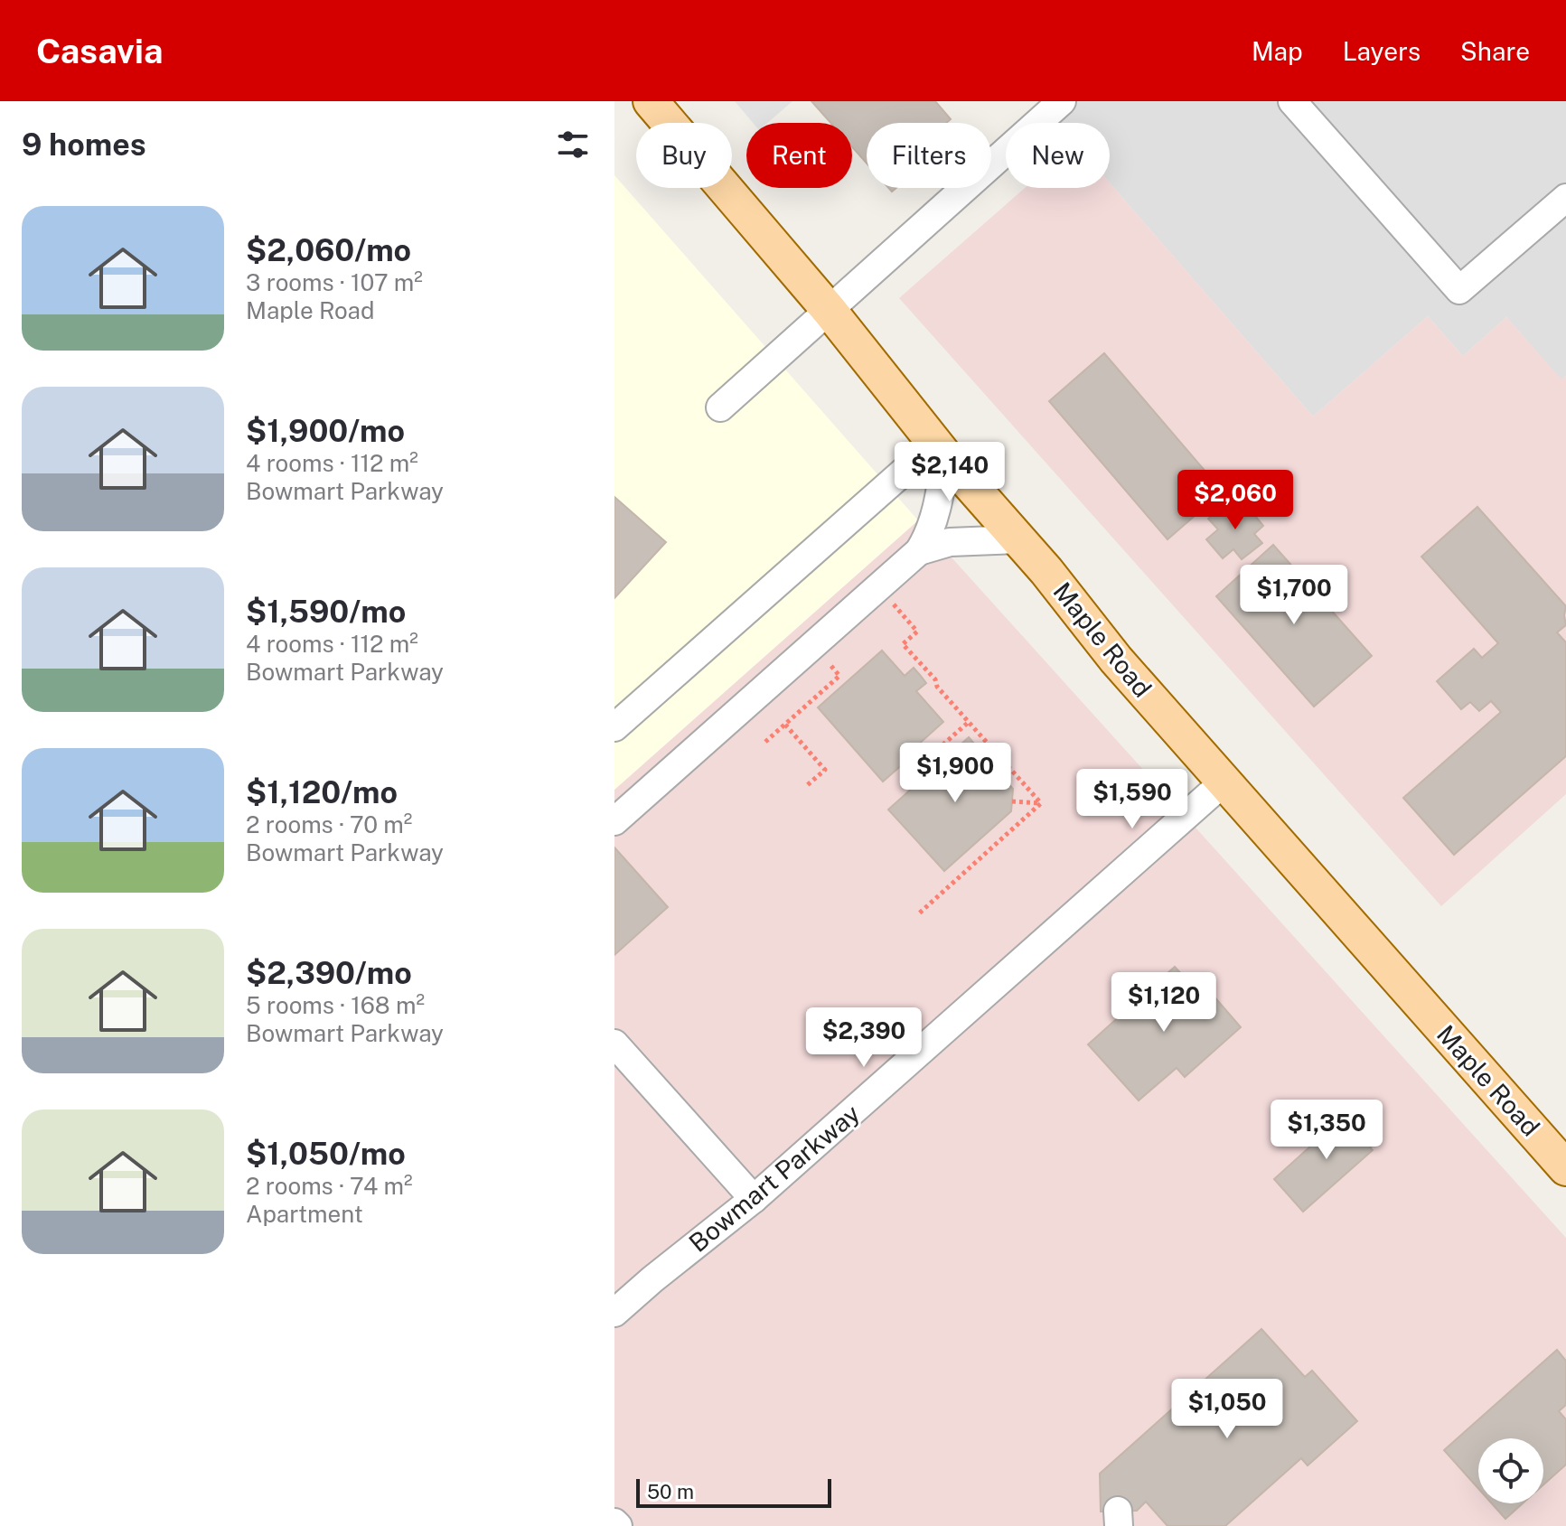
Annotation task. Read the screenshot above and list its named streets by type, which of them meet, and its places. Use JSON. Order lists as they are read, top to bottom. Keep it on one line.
{"streets":{"main road":["Maple Road"],"street":["Bowmart Parkway"]},"crossings":[["Maple Road","Bowmart Parkway"]],"scale_bar":"50 m","page":{"header":"Casavia","nav":["Map","Layers","Share"],"heading":"9 homes","chip":["Buy","Rent","Filters","New"],"list":[{"name":"$2,060/mo","note":"3 rooms · 107 m² · Maple Road"},{"name":"$1,900/mo","note":"4 rooms · 112 m² · Bowmart Parkway"},{"name":"$1,590/mo","note":"4 rooms · 112 m² · Bowmart Parkway"},{"name":"$1,120/mo","note":"2 rooms · 70 m² · Bowmart Parkway"},{"name":"$2,390/mo","note":"5 rooms · 168 m² · Bowmart Parkway"},{"name":"$1,050/mo","note":"2 rooms · 74 m² · Apartment"}],"price":["$2,140","$2,060","$1,700","$1,900","$1,590","$1,120","$2,390","$1,350","$1,050"],"scale":"50 m"}}
